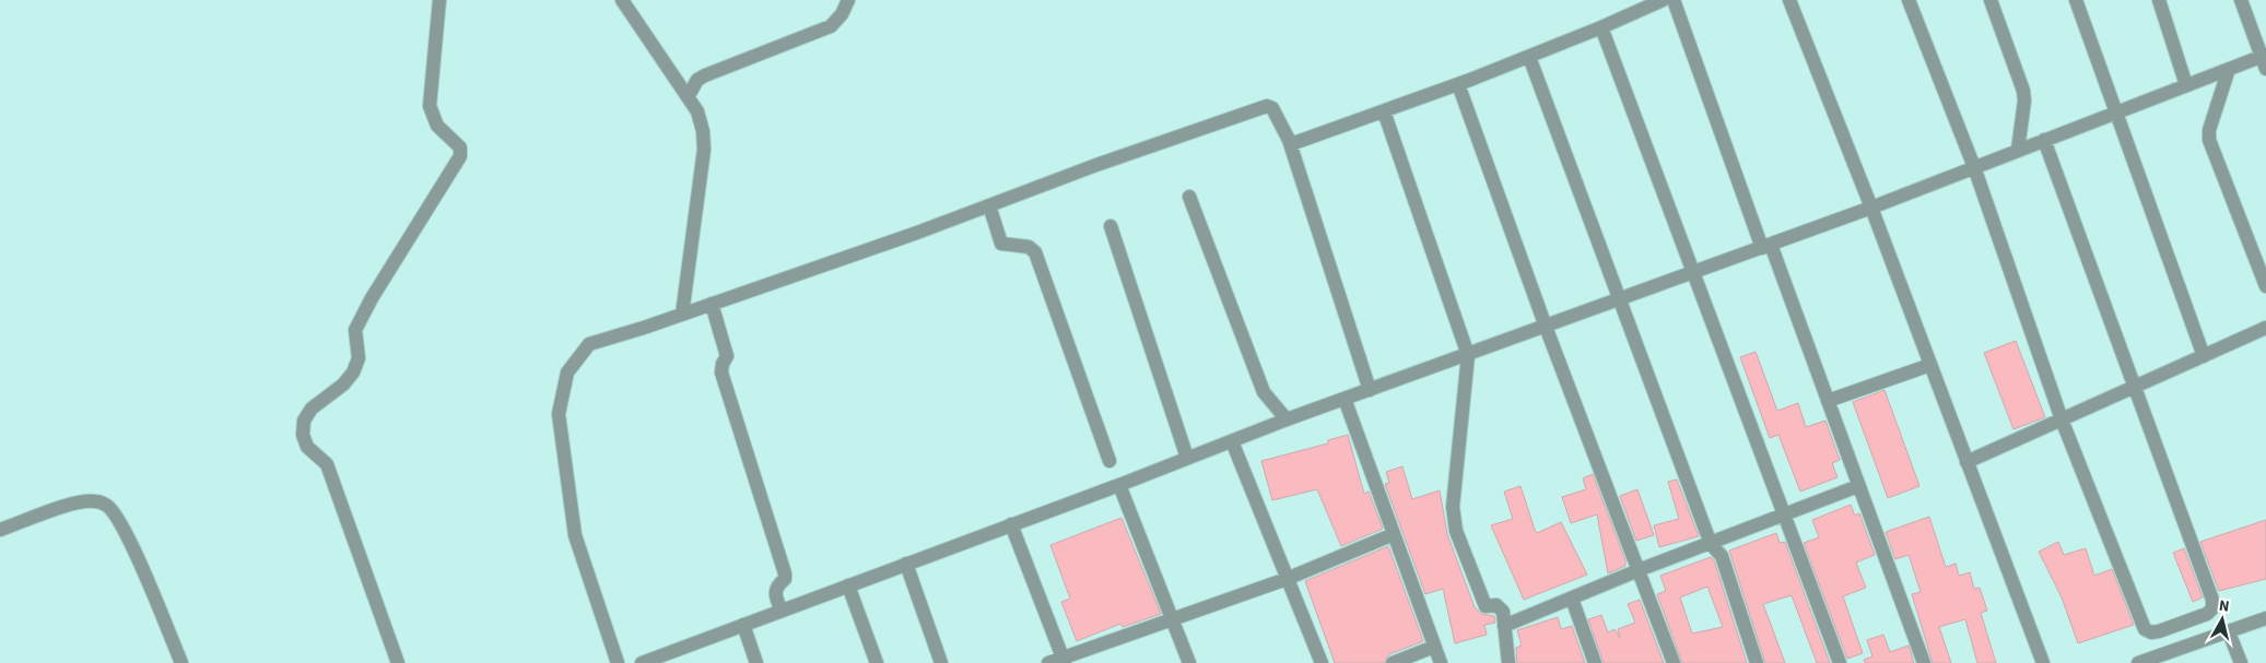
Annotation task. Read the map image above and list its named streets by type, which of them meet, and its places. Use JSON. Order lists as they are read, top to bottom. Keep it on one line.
{"north":"top"}
